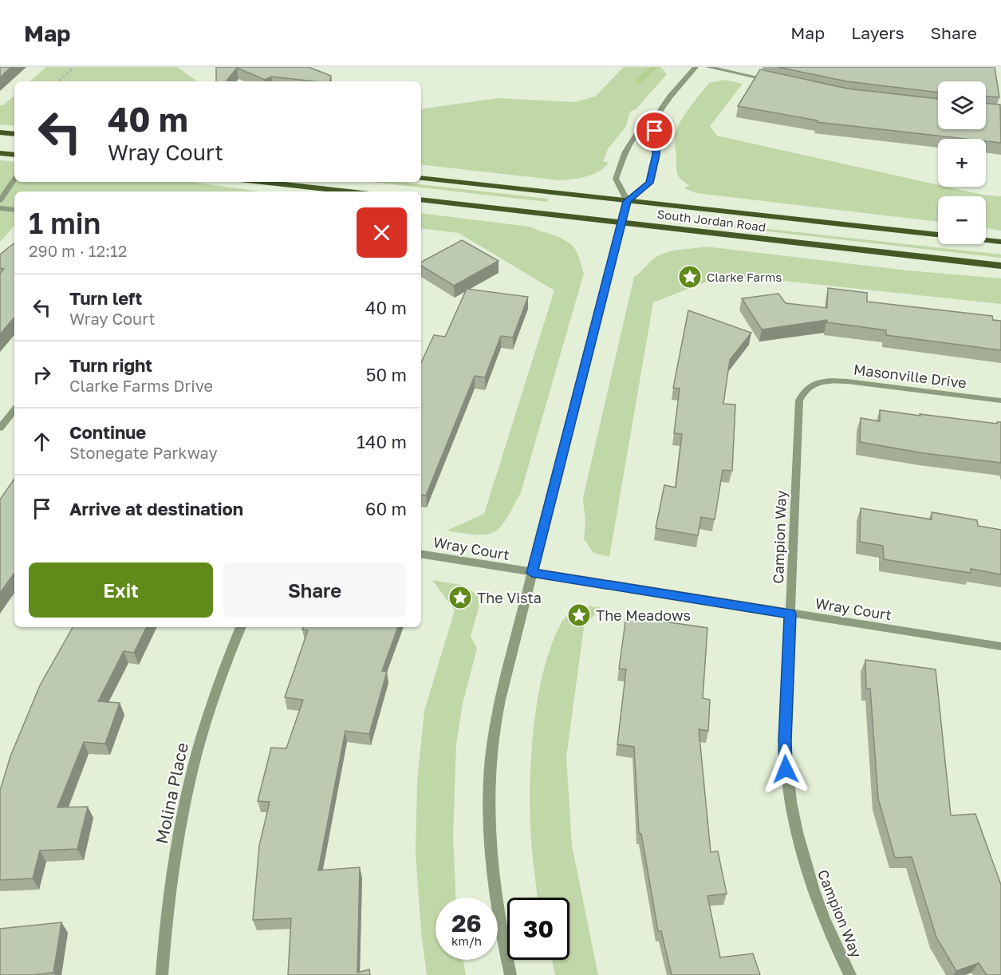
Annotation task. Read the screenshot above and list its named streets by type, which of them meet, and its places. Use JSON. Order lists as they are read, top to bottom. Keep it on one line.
{"streets":{"main road":["South Jordan Road"],"street":["Masonville Drive","Campion Way","Wray Court","Molina Place"]},"crossings":[["Masonville Drive","Campion Way"],["Campion Way","Wray Court"]],"places":{"place":["Clarke Farms","The Vista","The Meadows"]},"page":{"header":"Map","nav":["Map","Layers","Share"],"map_buttons":["+","−"],"turn":["40 m","Wray Court"],"heading":["1 min","290 m · 12:12"],"list":[{"name":"Turn left","note":"Wray Court","value":"40 m"},{"name":"Turn right","note":"Clarke Farms Drive","value":"50 m"},{"name":"Continue","note":"Stonegate Parkway","value":"140 m"},{"name":"Arrive at destination","value":"60 m"}],"buttons":["Exit","Share"],"speed":"26 km/h","limit":"30"}}
